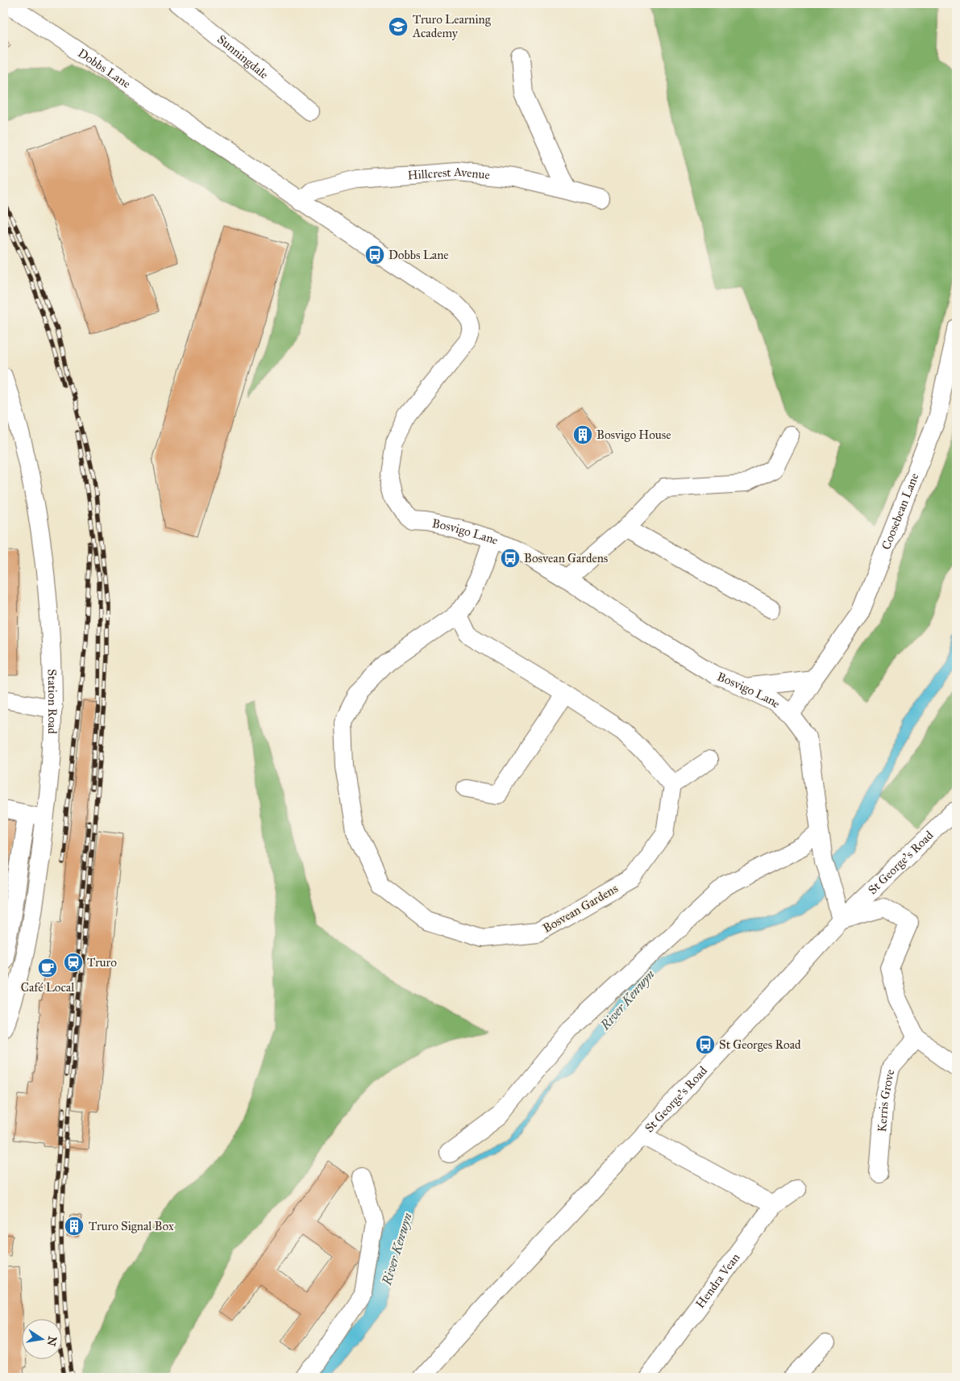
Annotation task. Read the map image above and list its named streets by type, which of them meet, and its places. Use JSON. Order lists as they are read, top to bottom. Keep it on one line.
{"streets":{"street":["Sunningdale","Dobbs Lane","Hillcrest Avenue","Coosebean Lane","Bosvigo Lane","Station Road","St George's Road","Bosvean Gardens","Kerris Grove","Hendra Vean"]},"crossings":[["Dobbs Lane","Hillcrest Avenue"],["Dobbs Lane","Bosvigo Lane"],["Hillcrest Avenue","Bosvigo Lane"],["Coosebean Lane","Bosvigo Lane"],["Bosvigo Lane","St George's Road"],["Bosvigo Lane","Bosvean Gardens"]],"water":["River Kenwyn"],"places":{"school or university":["Truro Learning Academy"],"bus stop":["Dobbs Lane","Bosvean Gardens","St Georges Road"],"building":["Bosvigo House","Truro Signal Box"],"station":["Truro"],"cafe":["Café Local"]},"north":"right"}
